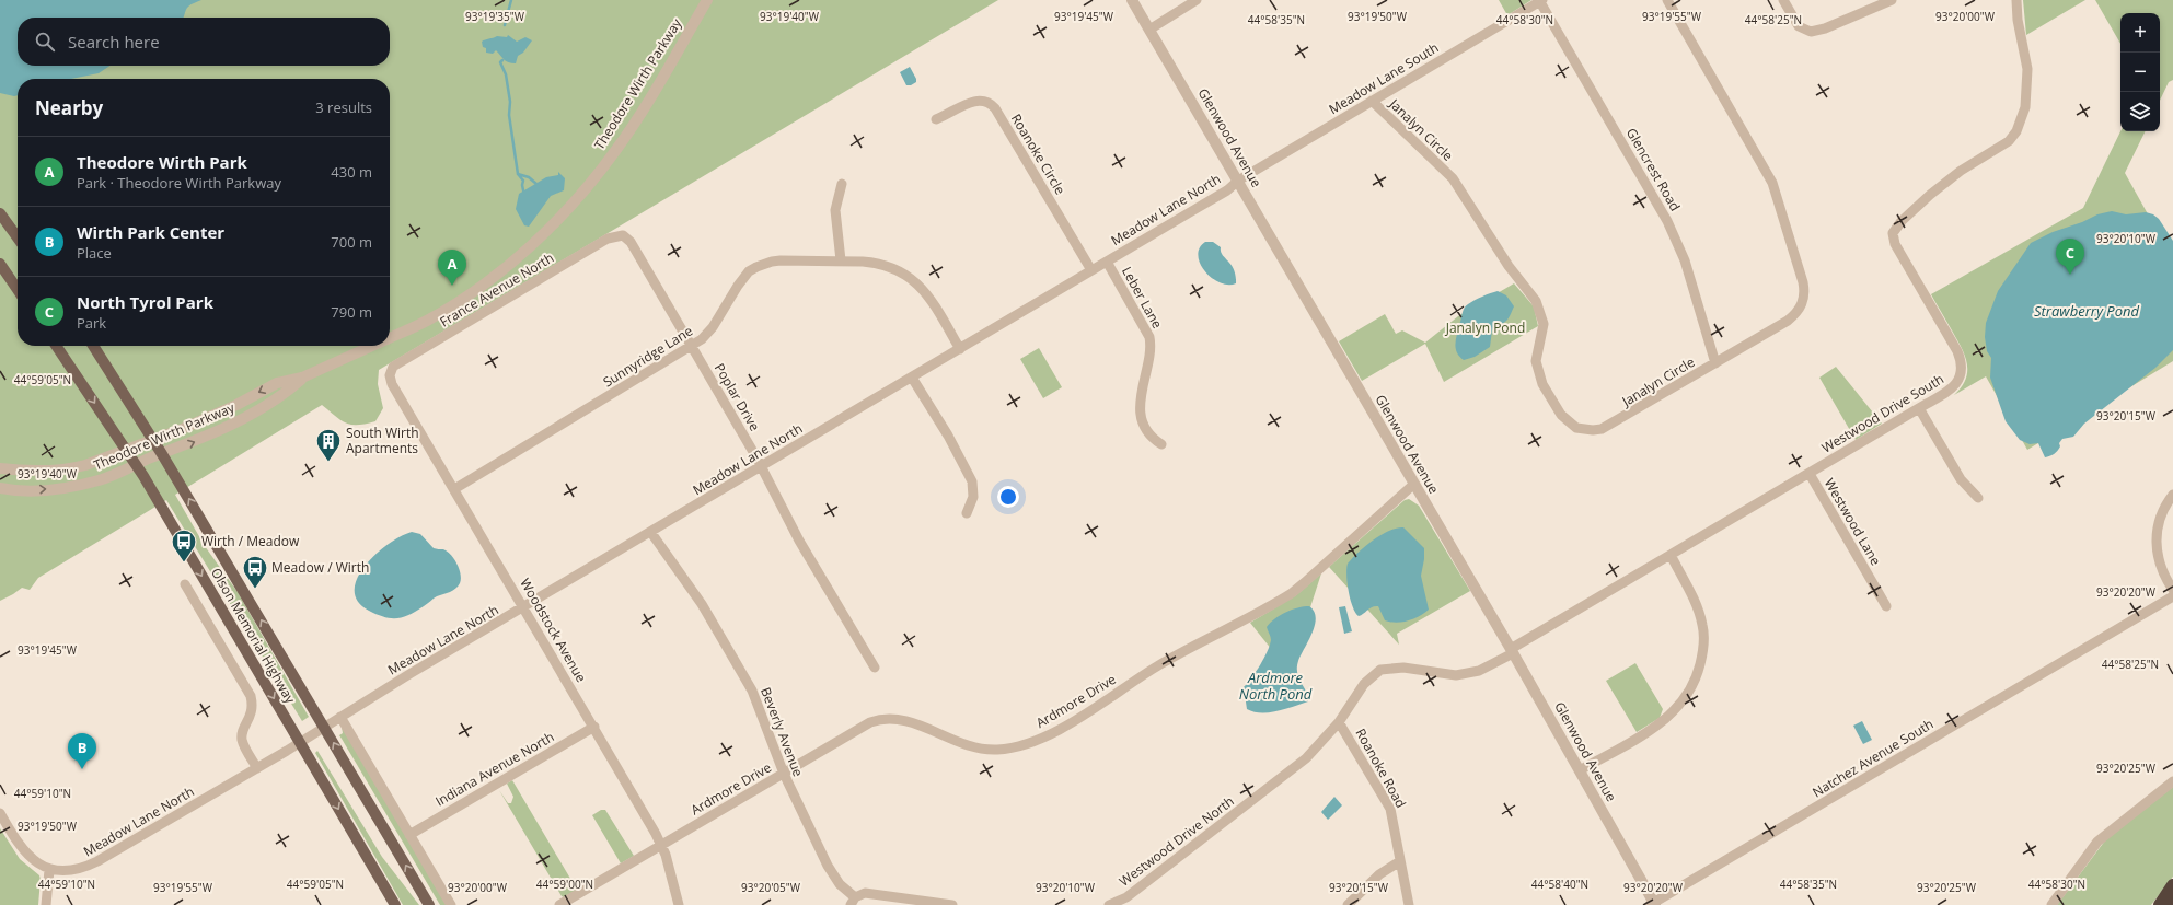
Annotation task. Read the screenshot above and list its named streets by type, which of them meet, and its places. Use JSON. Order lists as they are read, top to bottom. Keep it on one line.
{"streets":{"main road":["Olson Memorial Highway"],"street":["Meadow Lane South","Theodore Wirth Parkway","Janalyn Circle","Glenwood Avenue","Roanoke Circle","Glencrest Road","Meadow Lane North","France Avenue North","Leber Lane","Sunnyridge Lane","Poplar Drive","Westwood Drive South","Westwood Lane","Woodstock Avenue","Ardmore Drive","Beverly Avenue","Natchez Avenue South","Roanoke Road","Indiana Avenue North","Westwood Drive North"]},"crossings":[["Meadow Lane South","Janalyn Circle"],["Meadow Lane South","Glenwood Avenue"],["Meadow Lane South","Glencrest Road"],["Meadow Lane South","Meadow Lane North"],["Theodore Wirth Parkway","Olson Memorial Highway"],["Janalyn Circle","Glencrest Road"],["Glenwood Avenue","Meadow Lane North"],["Glenwood Avenue","Westwood Drive South"],["Glenwood Avenue","Ardmore Drive"],["Glenwood Avenue","Natchez Avenue South"],["Glenwood Avenue","Westwood Drive North"],["Roanoke Circle","Meadow Lane North"],["Meadow Lane North","Leber Lane"],["Meadow Lane North","Sunnyridge Lane"],["Meadow Lane North","Poplar Drive"],["Meadow Lane North","Woodstock Avenue"],["Meadow Lane North","Olson Memorial Highway"],["Meadow Lane North","Beverly Avenue"],["France Avenue North","Poplar Drive"],["France Avenue North","Woodstock Avenue"],["Sunnyridge Lane","Poplar Drive"],["Sunnyridge Lane","Woodstock Avenue"],["Westwood Drive South","Westwood Lane"],["Westwood Drive South","Westwood Drive North"],["Woodstock Avenue","Ardmore Drive"],["Woodstock Avenue","Indiana Avenue North"],["Ardmore Drive","Beverly Avenue"],["Roanoke Road","Westwood Drive North"]],"water":["Strawberry Pond","Ardmore North Pond"],"parks":["Janalyn Pond"],"places":{"building":["South Wirth Apartments"],"bus stop":["Wirth / Meadow","Meadow / Wirth"]},"page":{"map_buttons":["+","−"],"search":"Search here","heading":["Nearby","3 results"],"list":[{"mark":"A","name":"Theodore Wirth Park","note":"Park · Theodore Wirth Parkway","value":"430 m"},{"mark":"B","name":"Wirth Park Center","note":"Place","value":"700 m"},{"mark":"C","name":"North Tyrol Park","note":"Park","value":"790 m"}],"pins":["C","A","B"]},"coordinates":["93°20'00\"W","93°19'35\"W","93°19'40\"W","93°19'45\"W","93°19'50\"W","93°19'55\"W","44°58'35\"N","44°58'30\"N","44°58'25\"N","93°20'10\"W","44°59'05\"N","93°20'15\"W","93°20'20\"W","93°20'25\"W","44°59'10\"N","44°59'00\"N","44°58'40\"N","93°20'05\"W"]}
